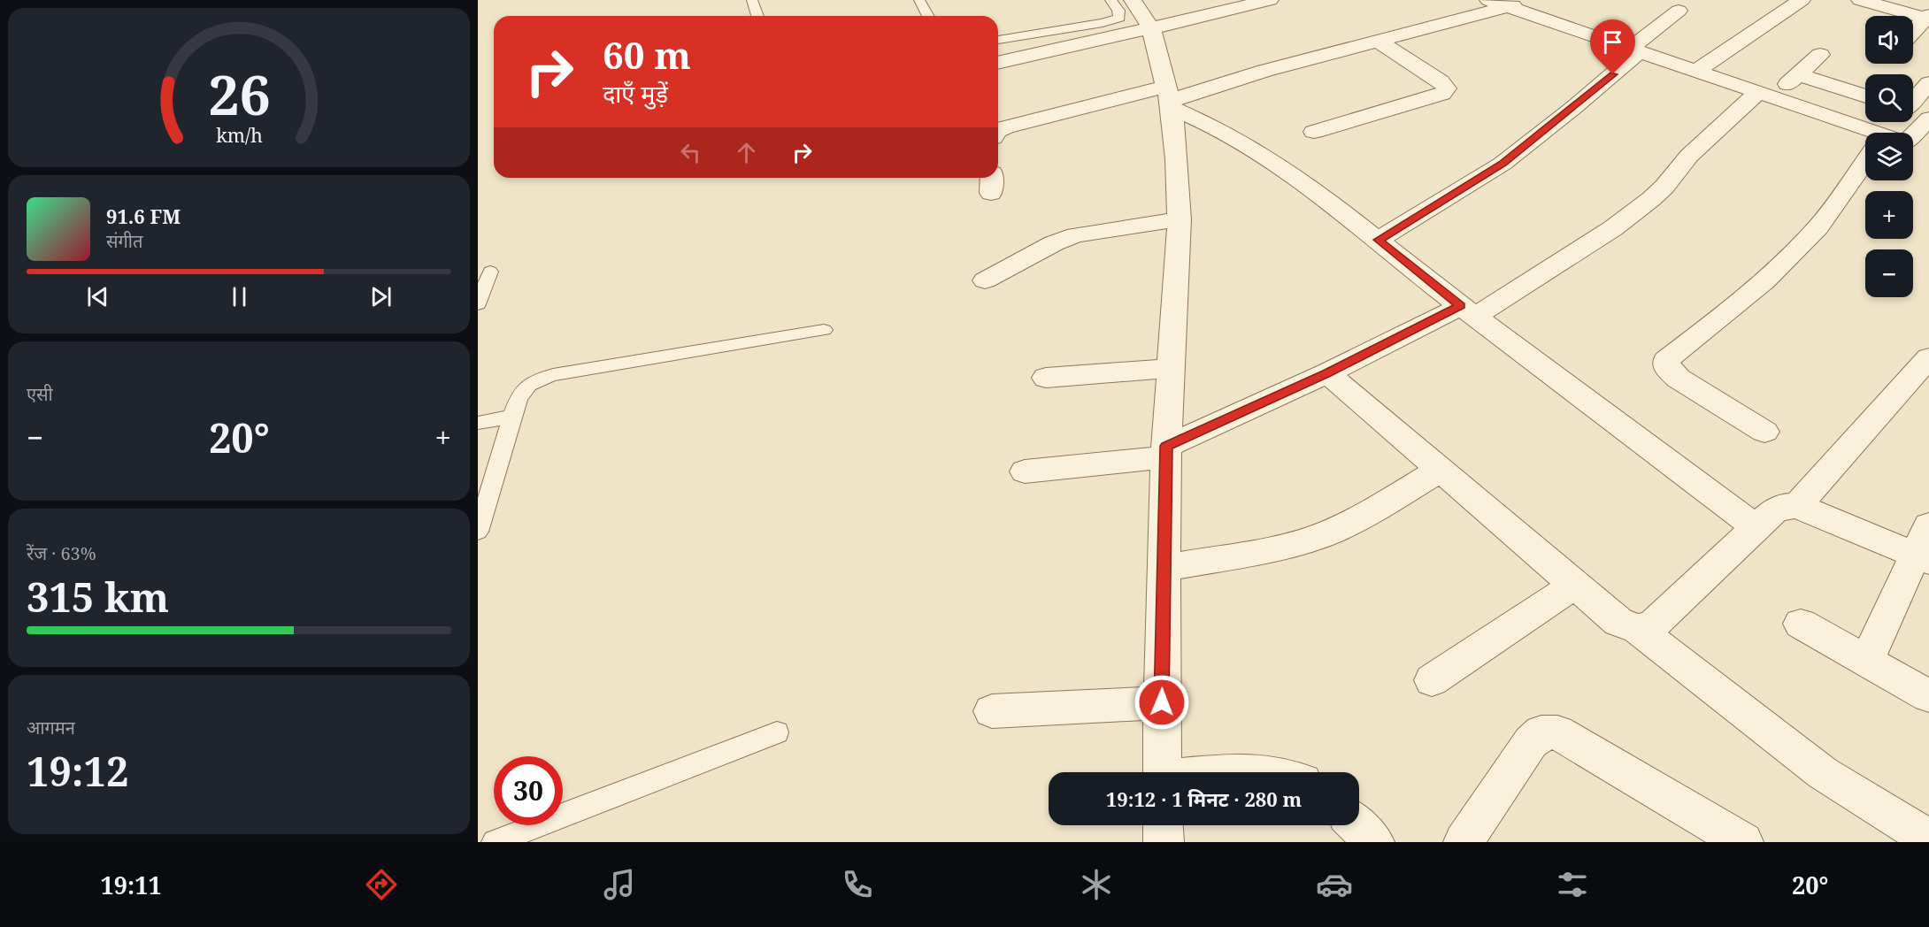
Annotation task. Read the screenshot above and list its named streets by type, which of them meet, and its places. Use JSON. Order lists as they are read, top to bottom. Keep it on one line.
{"page":{"map_buttons":["+","−"],"turn":["60 m","दाएँ मुड़ें"],"song":["91.6 FM","संगीत"],"tile":["एसी",["रेंज · 63%","315 km"],["आगमन","19:12"]],"heat":["−","20°","+"],"limit":"30","trip":"19:12 · 1 मिनट · 280 m","tabs":["19:11","20°"],"gauge":["26","km/h"]}}
